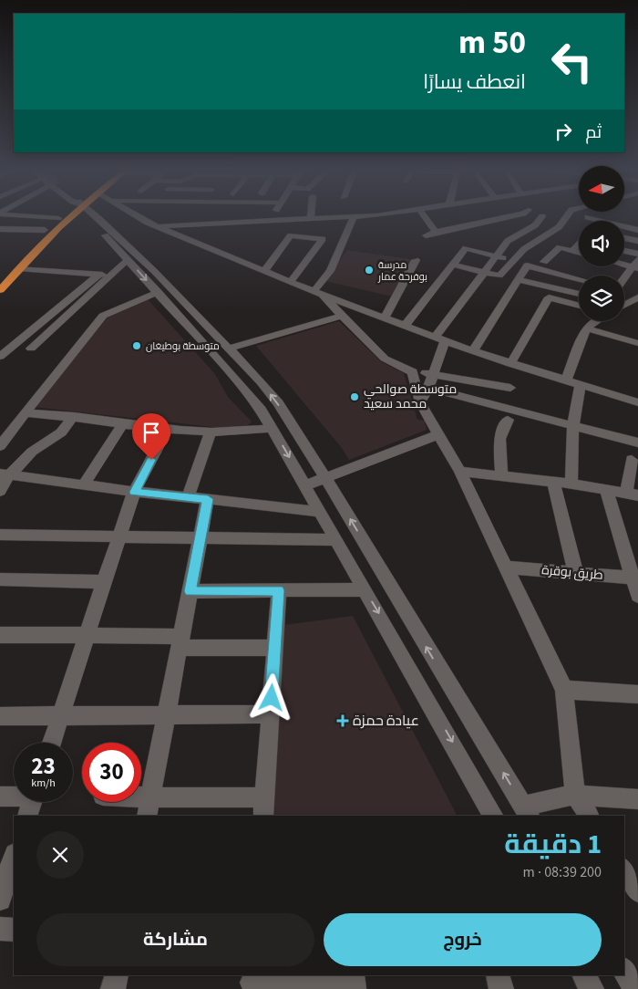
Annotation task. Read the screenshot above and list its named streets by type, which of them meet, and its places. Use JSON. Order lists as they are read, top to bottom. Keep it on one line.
{"streets":{"street":["طريق بوقرة"]},"places":{"other":["مدرسة بوفرحة عمار","متوسطة بوطيغان","متوسطة صوالحي محمد سعيد"],"health":["عيادة حمزة"]},"north":"left","page":{"turn":["50 m","انعطف يسارًا"],"then":"ثم","speed":"23 km/h","limit":"30","heading":["1 دقيقة","200 m · 08:39"],"buttons":["خروج","مشاركة"]}}
